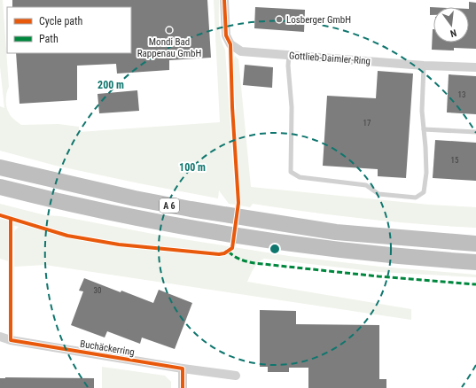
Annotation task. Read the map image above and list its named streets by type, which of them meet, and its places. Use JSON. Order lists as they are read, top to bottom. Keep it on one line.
{"streets":{"highway":["A 6"],"street":["Gottlieb-Daimler-Ring","Buchäckerring"]},"places":["Losberger GmbH","Mondi Bad Rappenau GmbH"],"house_numbers":["13","17","15","30"],"legend":["Cycle path","Path"],"north":"bottom","rings":["200 m","100 m"]}
